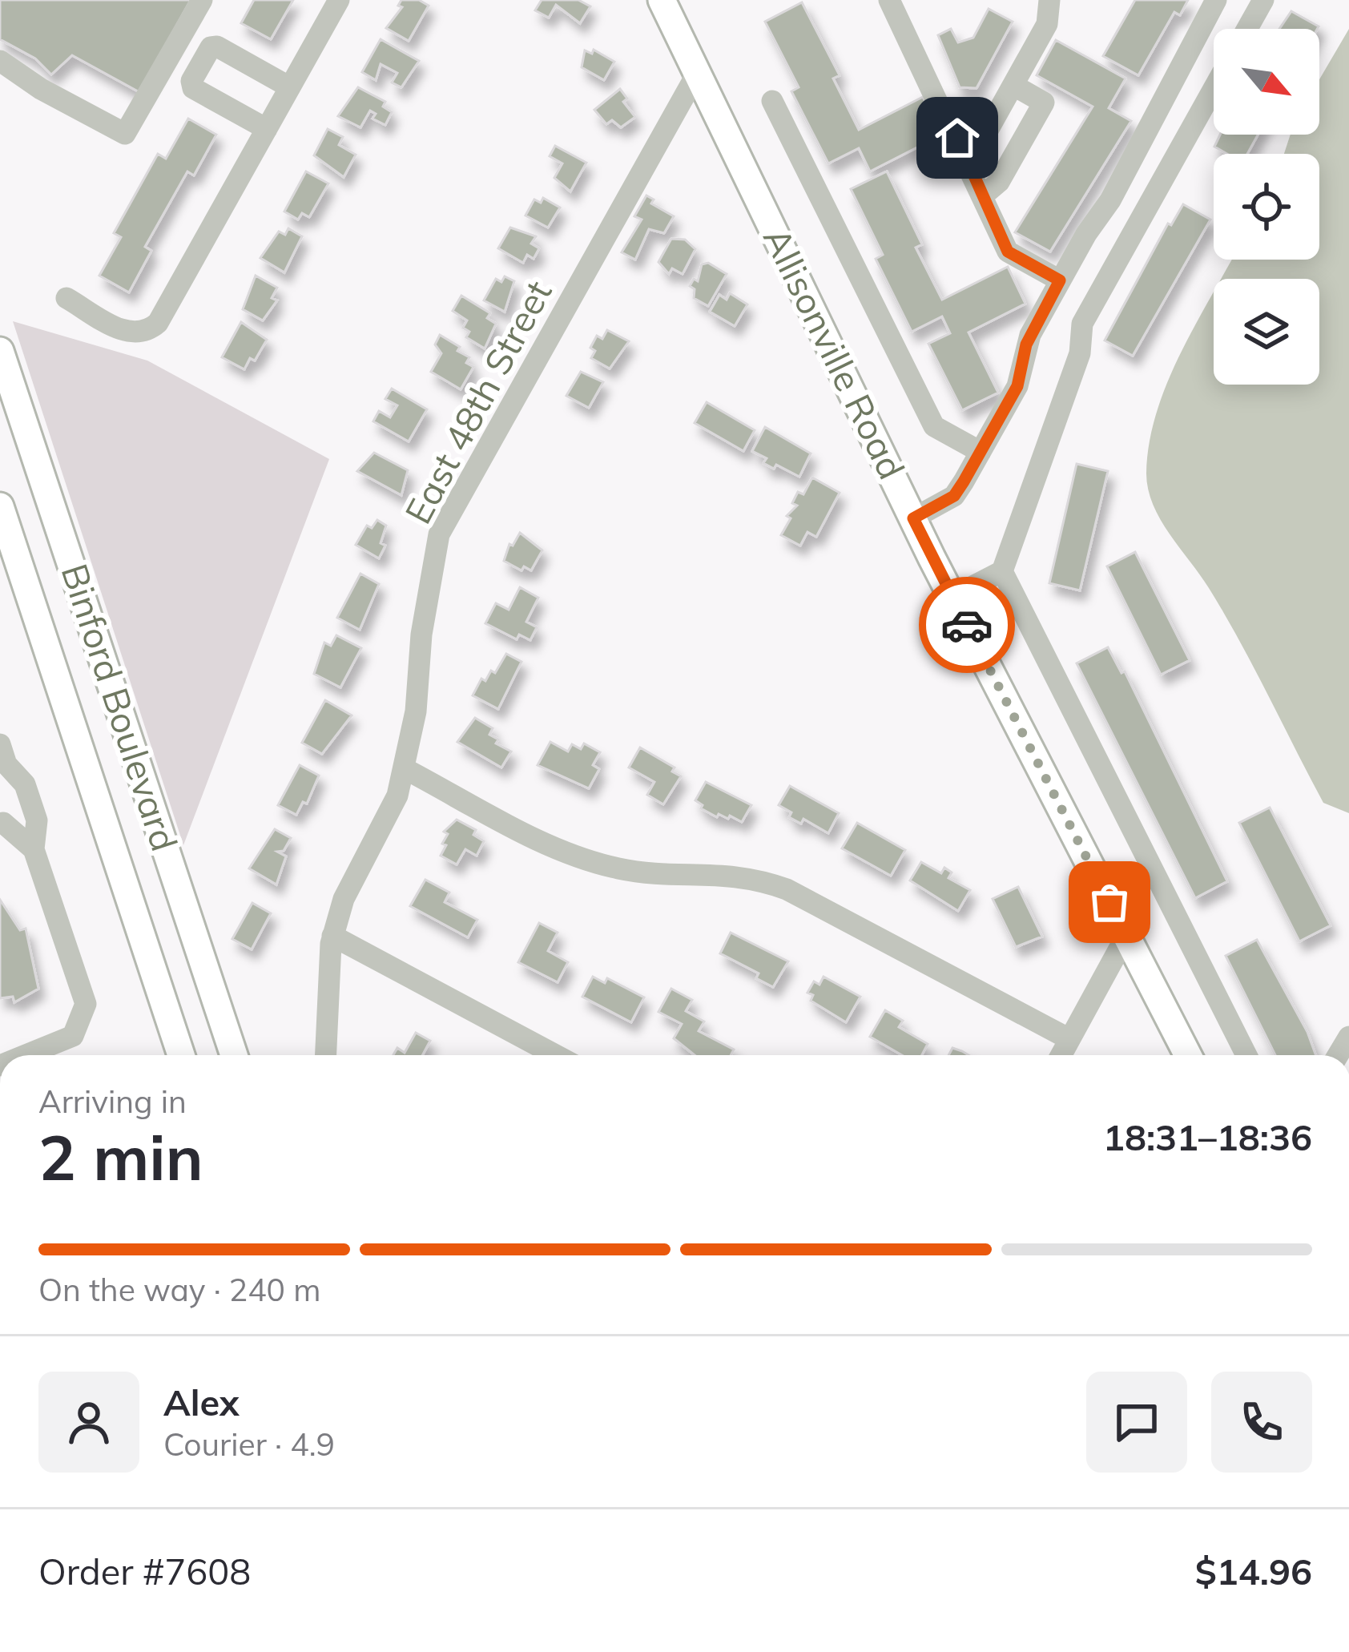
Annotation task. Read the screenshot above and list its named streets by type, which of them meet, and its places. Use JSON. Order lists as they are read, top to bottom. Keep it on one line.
{"streets":{"main road":["Allisonville Road","Binford Boulevard"],"street":["East 48th Street"]},"crossings":[["Allisonville Road","East 48th Street"]],"north":"bottom right","page":{"heading":["2 min","Arriving in","18:31–18:36"],"panel":["Alex","Courier · 4.9","Order #7608","$14.96"],"bar":"On the way · 240 m"}}
